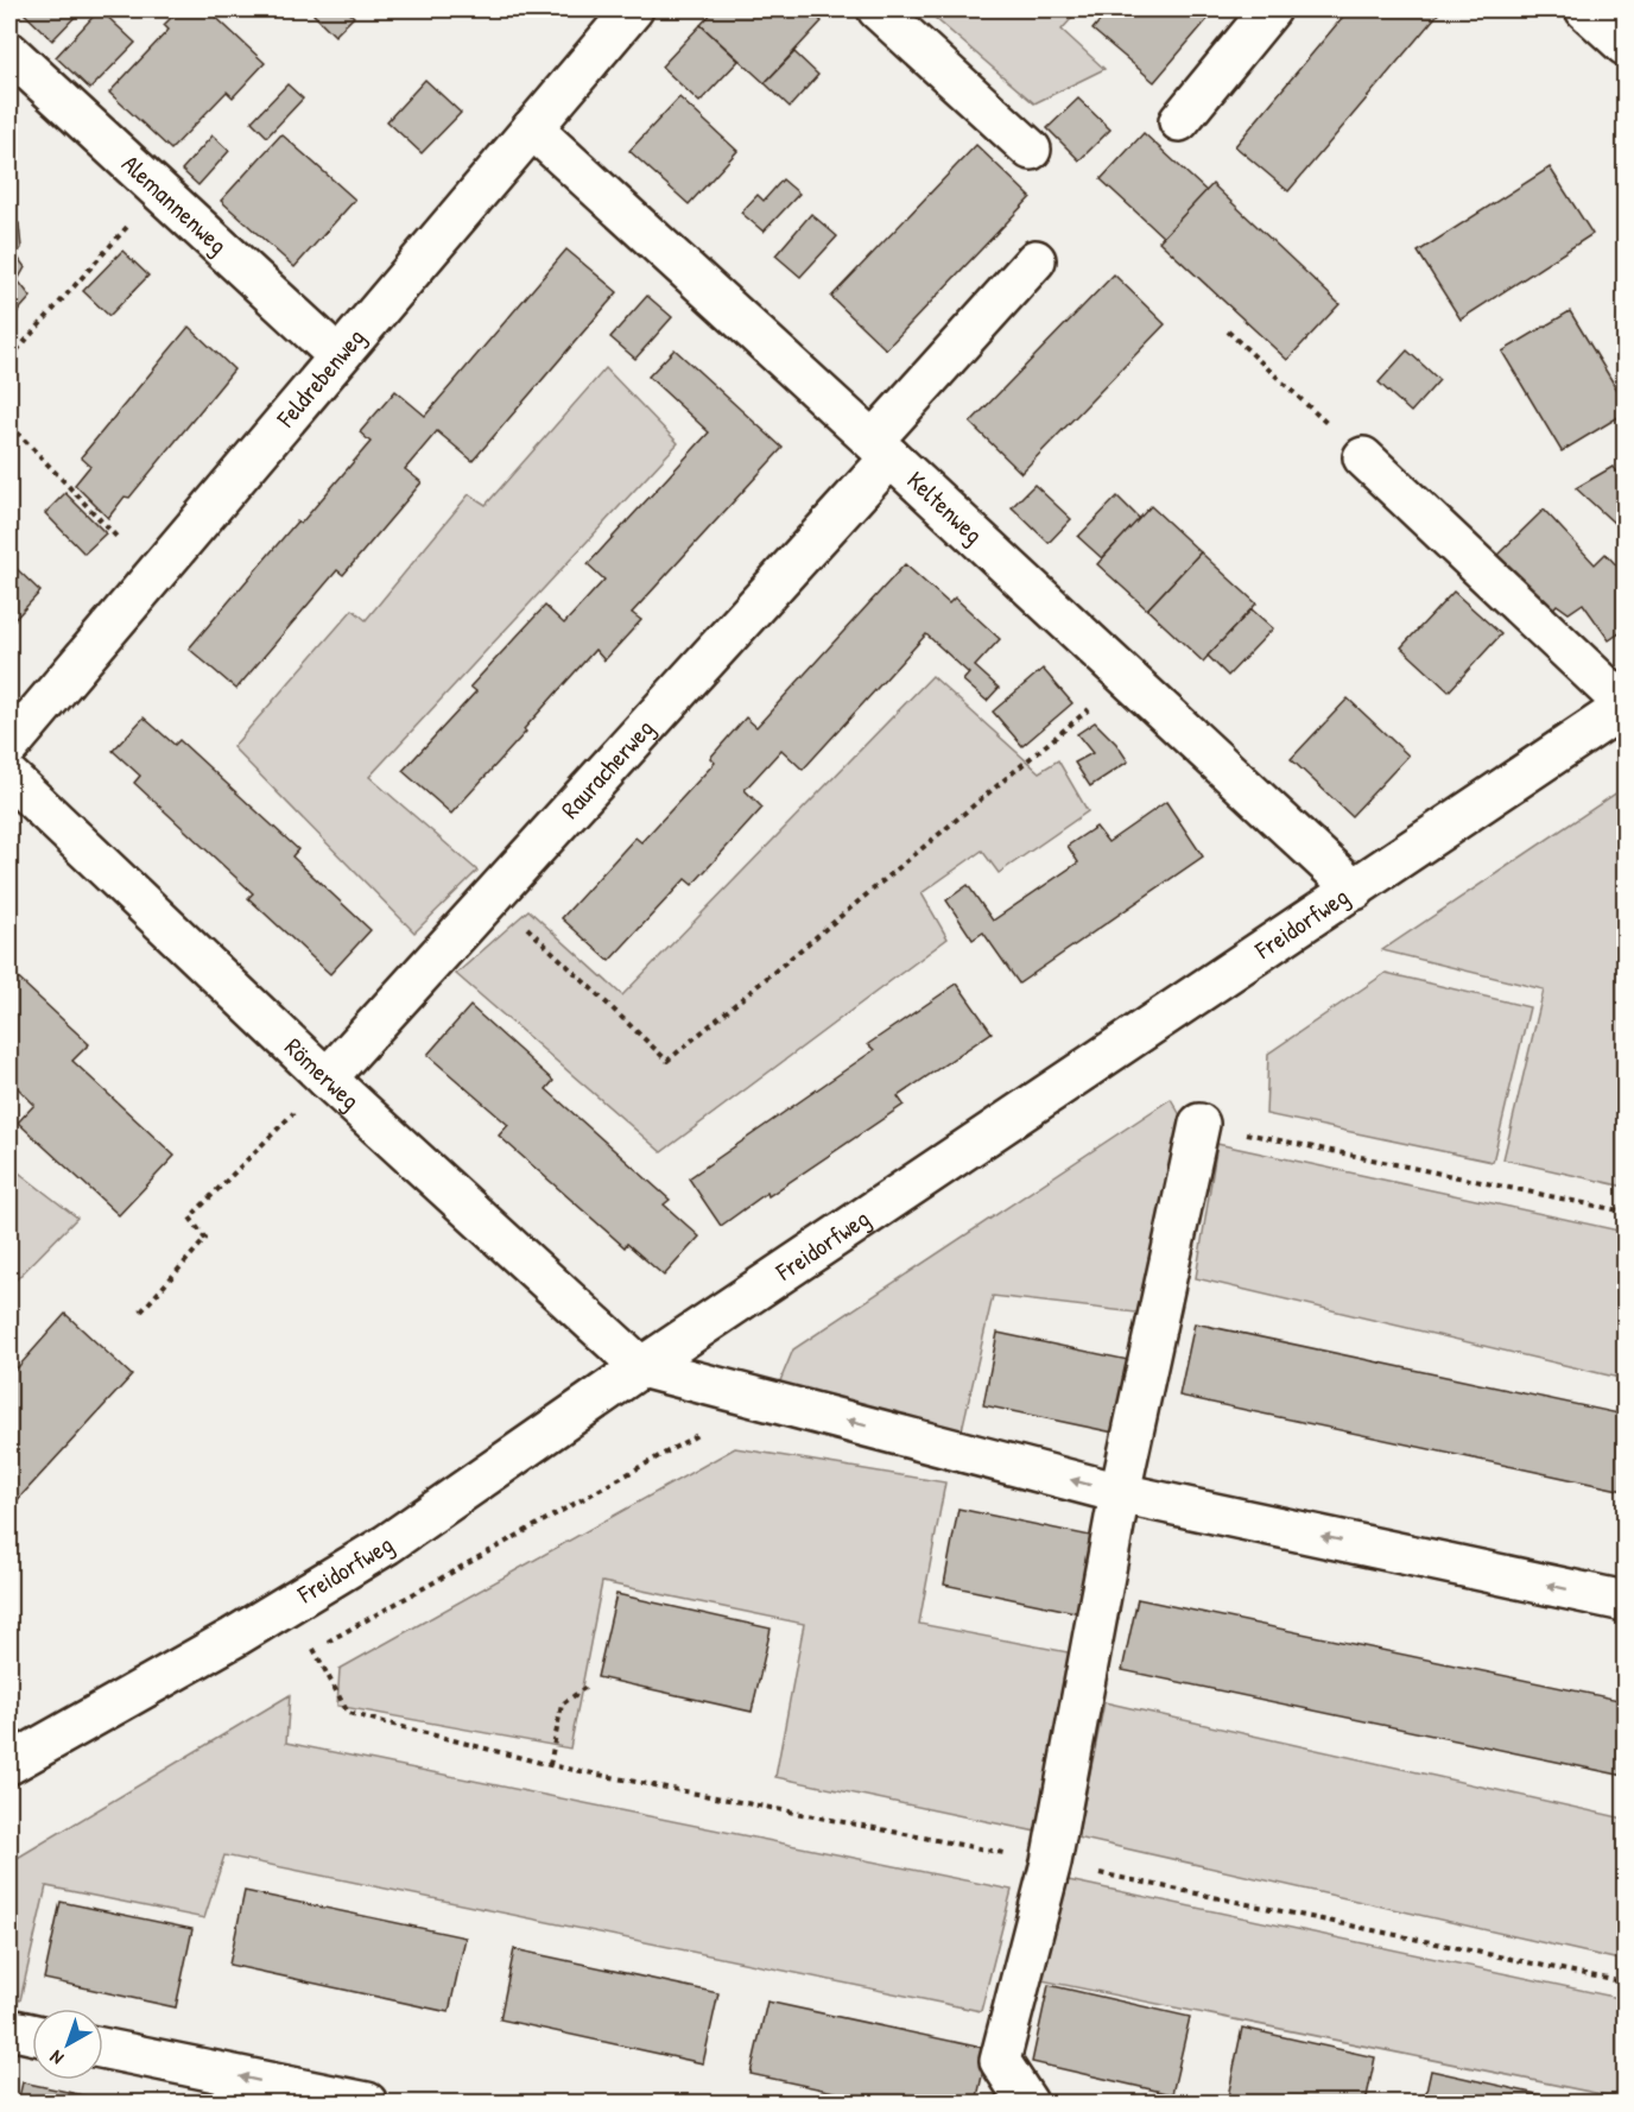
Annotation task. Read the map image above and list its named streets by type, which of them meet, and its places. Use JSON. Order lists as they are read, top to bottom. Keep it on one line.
{"streets":{"street":["Alemannenweg","Feldrebenweg","Keltenweg","Rauracherweg","Freidorfweg","Römerweg"]},"crossings":[["Alemannenweg","Feldrebenweg"],["Feldrebenweg","Keltenweg"],["Keltenweg","Rauracherweg"],["Keltenweg","Freidorfweg"],["Rauracherweg","Römerweg"],["Freidorfweg","Römerweg"]],"north":"bottom left"}
